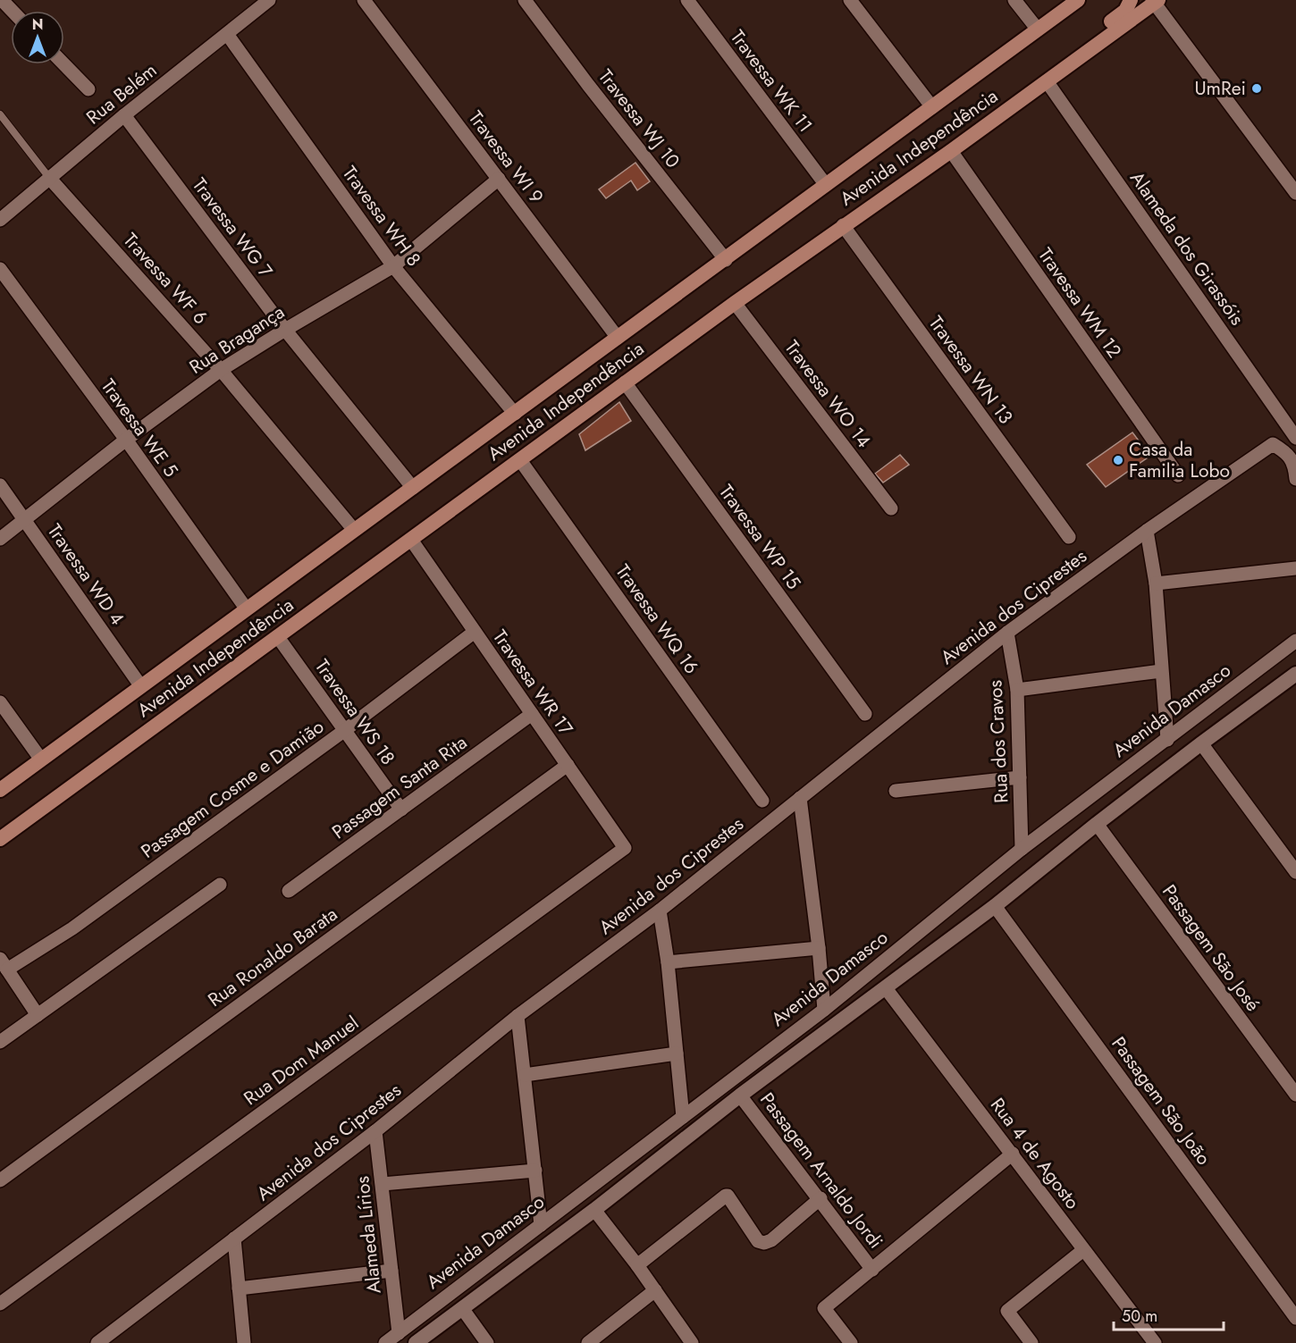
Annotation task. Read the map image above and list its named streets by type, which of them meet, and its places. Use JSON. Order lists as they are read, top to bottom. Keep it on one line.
{"streets":{"main road":["Avenida Independência"],"street":["Travessa WK 11","Rua Belém","Travessa WJ 10","Travessa WI 9","Travessa WH 8","Travessa WG 7","Alameda dos Girassóis","Travessa WF 6","Travessa WM 12","Rua Bragança","Travessa WN 13","Travessa WO 14","Travessa WE 5","Travessa WP 15","Travessa WD 4","Avenida dos Ciprestes","Travessa WQ 16","Travessa WR 17","Avenida Damasco","Travessa WS 18","Rua dos Cravos","Passagem Santa Rita","Passagem Cosme e Damião","Passagem São José","Rua Ronaldo Barata","Rua Dom Manuel","Passagem São João","Rua 4 de Agosto","Passagem Arnaldo Jordi","Alameda Lírios"]},"crossings":[["Travessa WK 11","Avenida Independência"],["Rua Belém","Travessa WH 8"],["Rua Belém","Travessa WG 7"],["Rua Belém","Travessa WF 6"],["Travessa WJ 10","Avenida Independência"],["Avenida Independência","Travessa WI 9"],["Avenida Independência","Travessa WH 8"],["Avenida Independência","Travessa WG 7"],["Avenida Independência","Alameda dos Girassóis"],["Avenida Independência","Travessa WF 6"],["Avenida Independência","Travessa WM 12"],["Avenida Independência","Travessa WN 13"],["Avenida Independência","Travessa WO 14"],["Avenida Independência","Travessa WE 5"],["Avenida Independência","Travessa WP 15"],["Avenida Independência","Travessa WD 4"],["Avenida Independência","Travessa WQ 16"],["Avenida Independência","Travessa WR 17"],["Avenida Independência","Travessa WS 18"],["Travessa WI 9","Rua Bragança"],["Travessa WH 8","Rua Bragança"],["Travessa WG 7","Rua Bragança"],["Travessa WF 6","Rua Bragança"],["Rua Bragança","Travessa WE 5"],["Rua Bragança","Travessa WD 4"],["Avenida dos Ciprestes","Rua dos Cravos"],["Avenida dos Ciprestes","Alameda Lírios"],["Travessa WR 17","Passagem Santa Rita"],["Travessa WR 17","Passagem Cosme e Damião"],["Travessa WR 17","Rua Ronaldo Barata"],["Travessa WR 17","Rua Dom Manuel"],["Avenida Damasco","Rua dos Cravos"],["Avenida Damasco","Passagem São José"],["Avenida Damasco","Passagem São João"],["Avenida Damasco","Rua 4 de Agosto"],["Avenida Damasco","Passagem Arnaldo Jordi"],["Avenida Damasco","Alameda Lírios"],["Travessa WS 18","Passagem Santa Rita"],["Travessa WS 18","Passagem Cosme e Damião"]],"places":["UmRei","Casa da Familia Lobo"],"scale_bar":"50 m","north":"top"}
